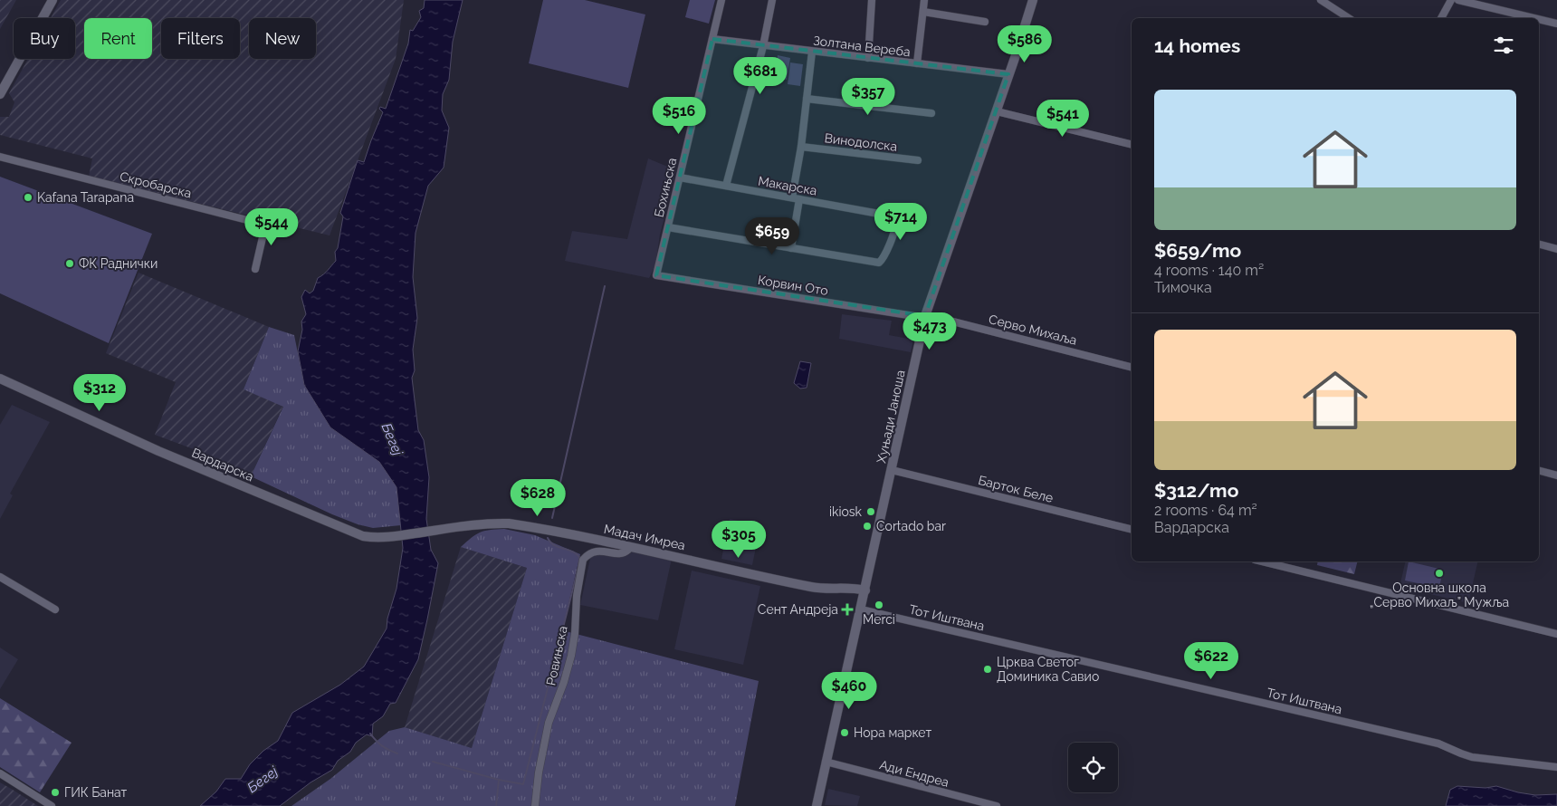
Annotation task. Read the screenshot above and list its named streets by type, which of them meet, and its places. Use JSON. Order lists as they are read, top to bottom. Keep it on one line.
{"streets":{"street":["Золтана Вереба","Винодолска","Скробарска","Макарска","Бохињска","Корвин Ото","Серво Михаља","Хуњади Јаноша","Вардарска","Барток Беле","Мадач Имреа","Тот Иштвана","Ровињска","Ади Ендреа"]},"crossings":[["Золтана Вереба","Бохињска"],["Золтана Вереба","Хуњади Јаноша"],["Макарска","Бохињска"],["Бохињска","Корвин Ото"],["Корвин Ото","Серво Михаља"],["Корвин Ото","Хуњади Јаноша"],["Серво Михаља","Хуњади Јаноша"],["Хуњади Јаноша","Барток Беле"],["Хуњади Јаноша","Мадач Имреа"],["Хуњади Јаноша","Тот Иштвана"],["Хуњади Јаноша","Ади Ендреа"],["Вардарска","Мадач Имреа"],["Мадач Имреа","Ровињска"]],"water":["Бегеј"],"places":{"other":["Kafana Tarapana","ФК Раднички","ikiosk","Cortado bar","Основна школа „Серво Михаљ” Мужља","Merci","Црква Светог Доминика Савио","Нора маркет","ГИК Банат"],"health":["Сент Андреја"]},"page":{"chip":["Buy","Rent","Filters","New"],"heading":"14 homes","price":["$586","$681","$357","$516","$541","$714","$544","$659","$473","$312","$628","$305","$622","$460"],"list":[{"name":"$659/mo","note":"4 rooms · 140 m² · Тимочка"},{"name":"$312/mo","note":"2 rooms · 64 m² · Вардарска"}]}}
